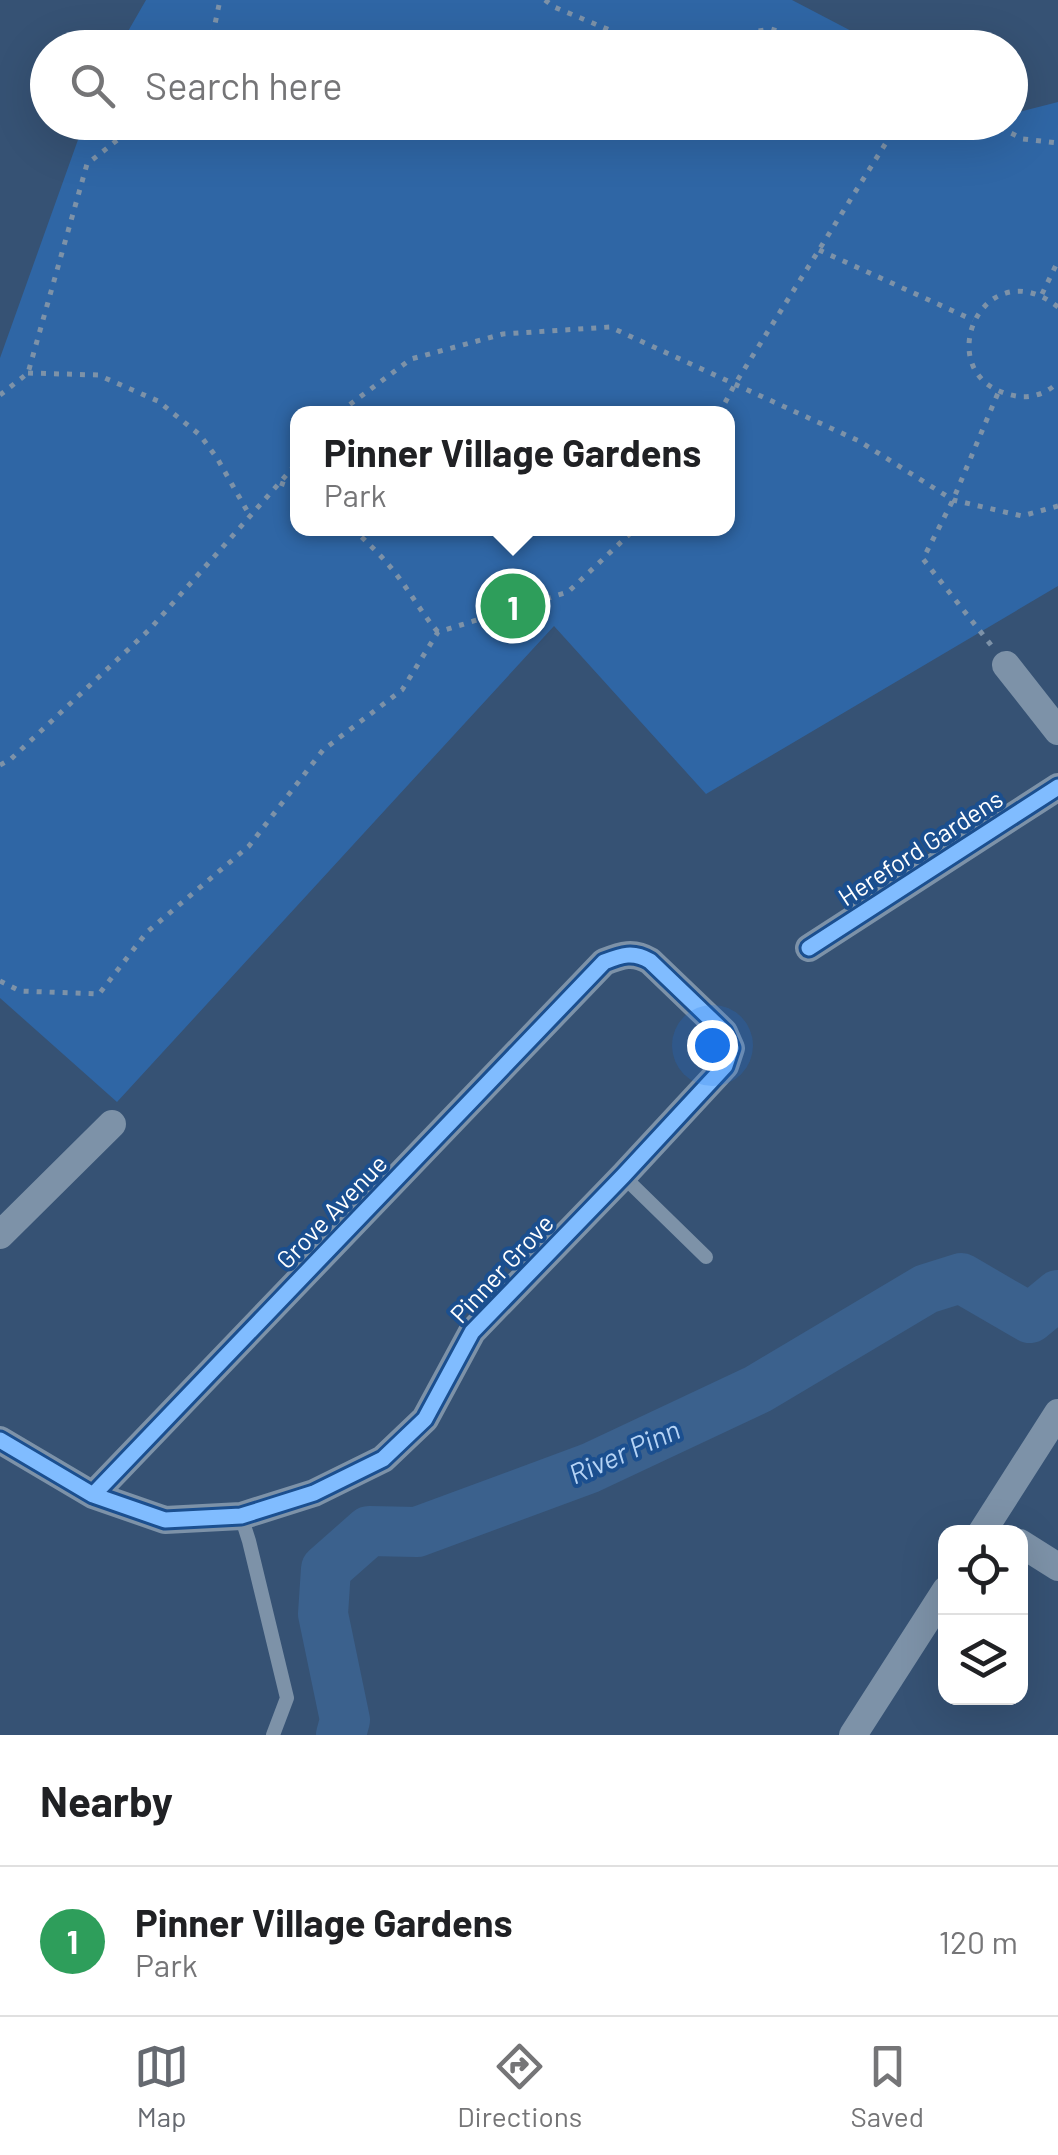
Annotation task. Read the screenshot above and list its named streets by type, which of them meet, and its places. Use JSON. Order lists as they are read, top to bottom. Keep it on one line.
{"streets":{"street":["Hereford Gardens","Grove Avenue","Pinner Grove"]},"crossings":[["Grove Avenue","Pinner Grove"]],"water":["River Pinn"],"page":{"search":"Search here","popup":["Pinner Village Gardens","Park"],"pins":"1","heading":"Nearby","list":[{"mark":"1","name":"Pinner Village Gardens","note":"Park","value":"120 m"}],"nav":["Map","Directions","Saved"]}}
